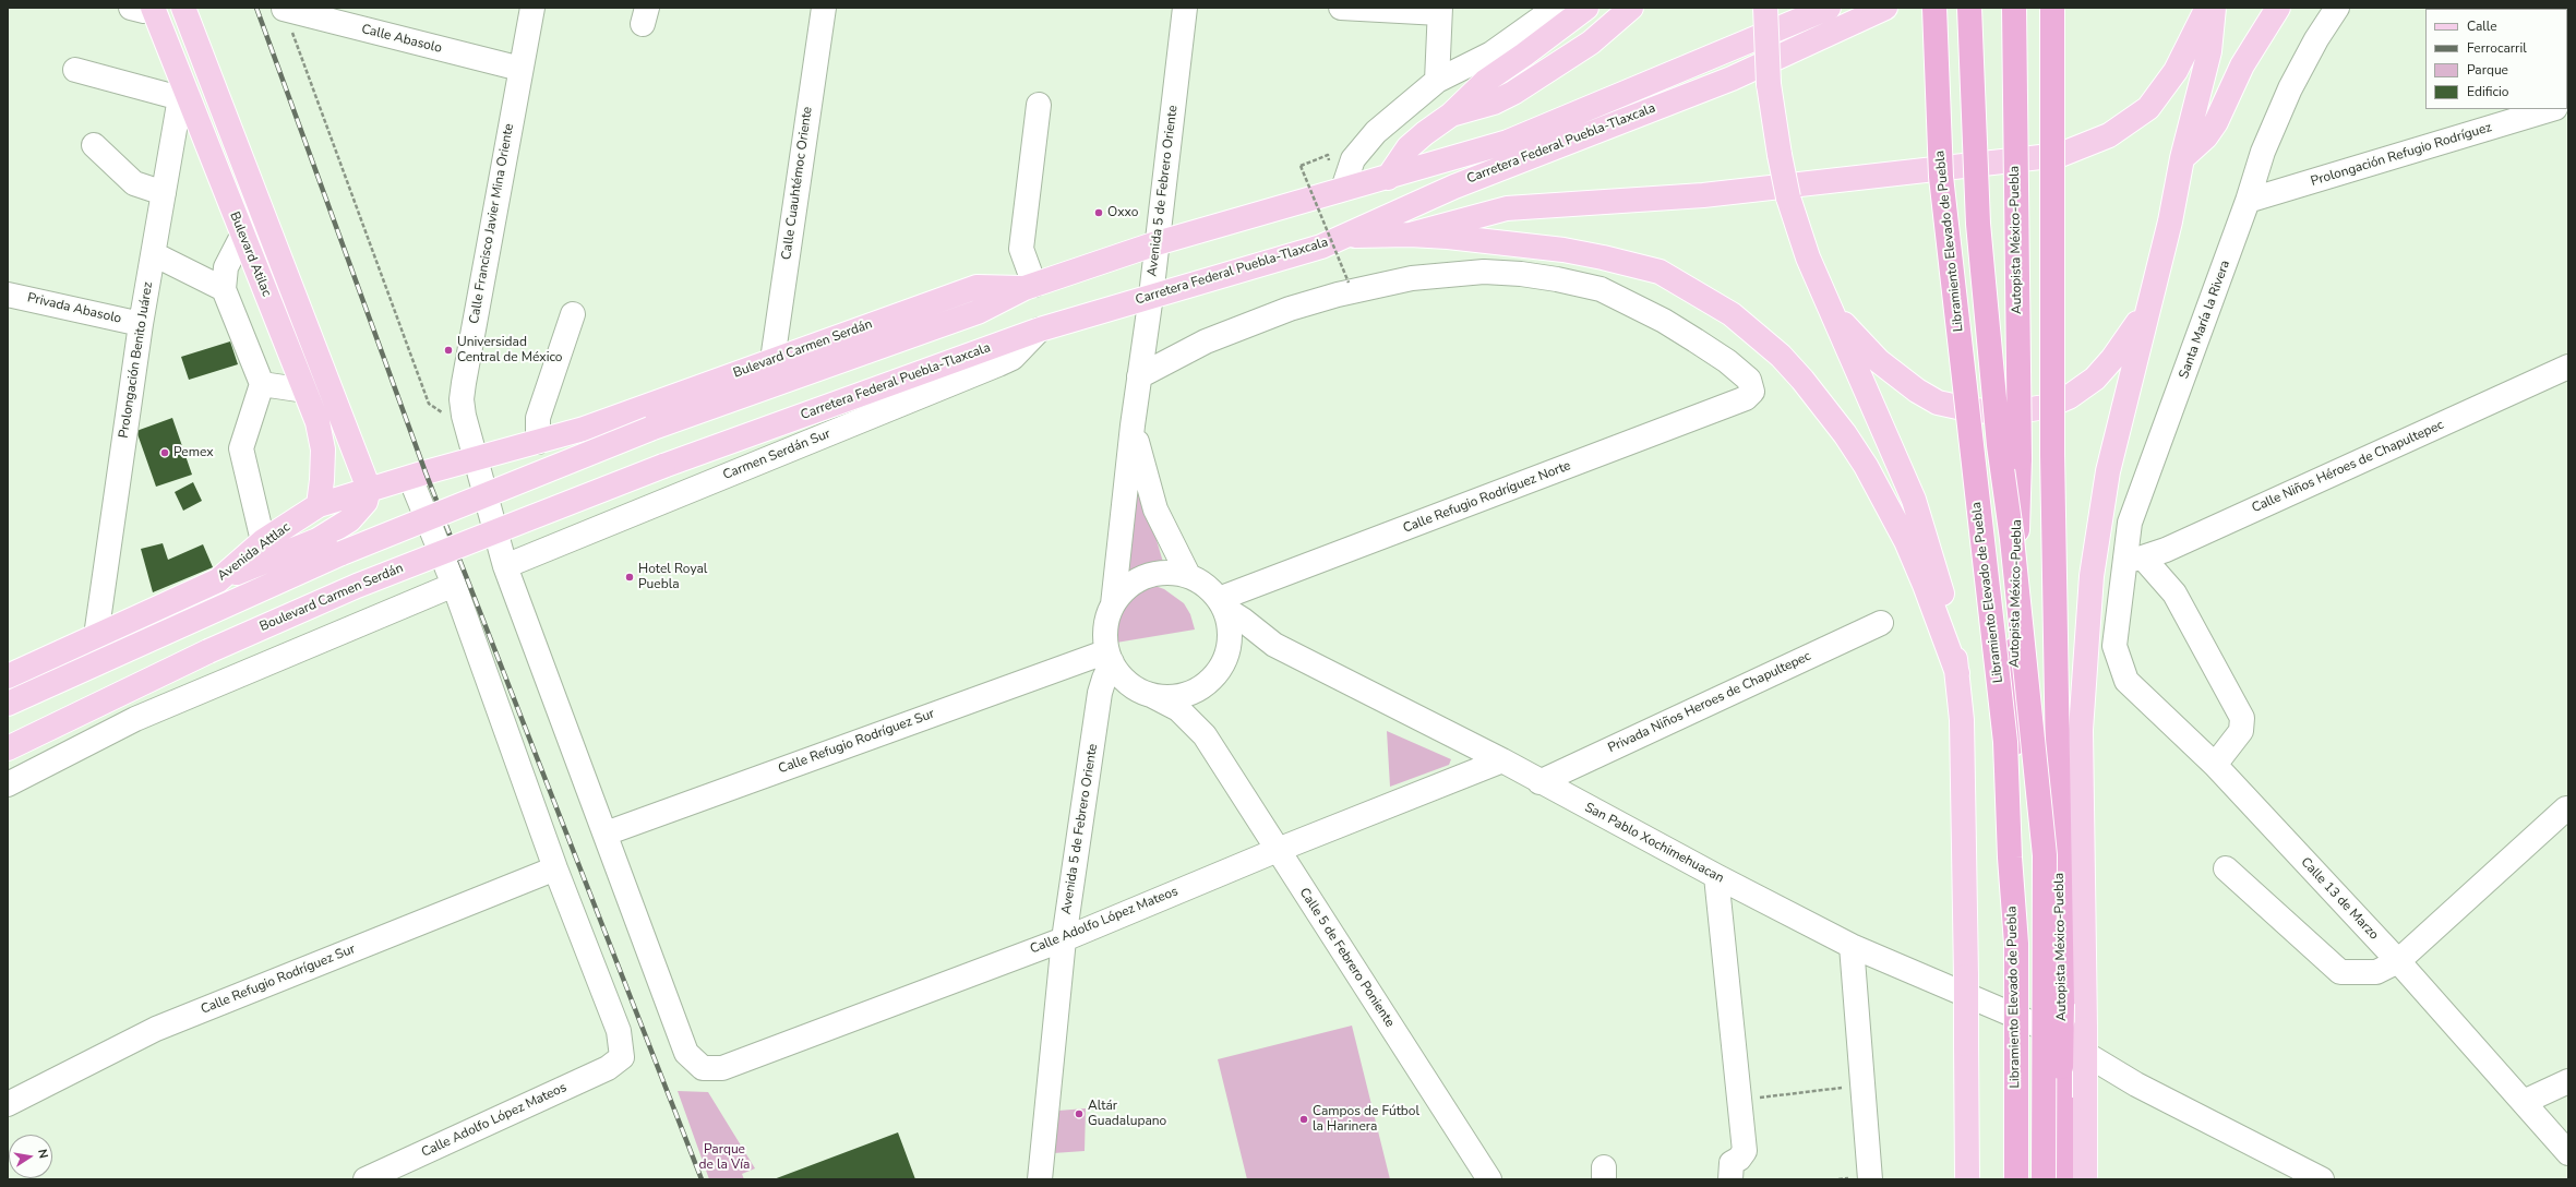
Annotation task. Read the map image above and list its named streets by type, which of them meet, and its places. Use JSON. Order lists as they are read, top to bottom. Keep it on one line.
{"streets":{"highway":["Autopista México-Puebla","Libramiento Elevado de Puebla"],"main road":["Carretera Federal Puebla-Tlaxcala","Bulevard Atilac","Bulevard Carmen Serdán","Avenida Attlac","Boulevard Carmen Serdán"],"street":["Calle Abasolo","Prolongación Refugio Rodríguez","Calle Cuauhtémoc Oriente","Avenida 5 de Febrero Oriente","Calle Francisco Javier Mina Oriente","Privada Abasolo","Santa María la Rivera","Prolongación Benito Juárez","Carmen Serdán Sur","Calle Niños Héroes de Chapultepec","Calle Refugio Rodríguez Norte","Privada Niños Heroes de Chapultepec","Calle Refugio Rodríguez Sur","San Pablo Xochimehuacan","Calle 13 de Marzo","Calle Adolfo López Mateos","Calle 5 de Febrero Poniente"]},"crossings":[["Calle Abasolo","Calle Francisco Javier Mina Oriente"],["Carretera Federal Puebla-Tlaxcala","Avenida 5 de Febrero Oriente"],["Carretera Federal Puebla-Tlaxcala","Bulevard Carmen Serdán"],["Carretera Federal Puebla-Tlaxcala","Carmen Serdán Sur"],["Carretera Federal Puebla-Tlaxcala","Boulevard Carmen Serdán"],["Prolongación Refugio Rodríguez","Santa María la Rivera"],["Calle Cuauhtémoc Oriente","Bulevard Carmen Serdán"],["Avenida 5 de Febrero Oriente","Calle Refugio Rodríguez Norte"],["Avenida 5 de Febrero Oriente","Calle Refugio Rodríguez Sur"],["Avenida 5 de Febrero Oriente","San Pablo Xochimehuacan"],["Avenida 5 de Febrero Oriente","Calle Adolfo López Mateos"],["Avenida 5 de Febrero Oriente","Calle 5 de Febrero Poniente"],["Calle Francisco Javier Mina Oriente","Carmen Serdán Sur"],["Calle Francisco Javier Mina Oriente","Avenida Attlac"],["Calle Francisco Javier Mina Oriente","Calle Refugio Rodríguez Sur"],["Calle Francisco Javier Mina Oriente","Calle Adolfo López Mateos"],["Bulevard Atilac","Prolongación Benito Juárez"],["Bulevard Atilac","Avenida Attlac"],["Privada Abasolo","Prolongación Benito Juárez"],["Santa María la Rivera","Calle Niños Héroes de Chapultepec"],["Santa María la Rivera","Calle 13 de Marzo"],["Bulevard Carmen Serdán","Avenida Attlac"],["Prolongación Benito Juárez","Avenida Attlac"],["Calle Refugio Rodríguez Norte","Calle Refugio Rodríguez Sur"],["Calle Refugio Rodríguez Norte","San Pablo Xochimehuacan"],["Calle Refugio Rodríguez Norte","Calle 5 de Febrero Poniente"],["Privada Niños Heroes de Chapultepec","San Pablo Xochimehuacan"],["Calle Refugio Rodríguez Sur","San Pablo Xochimehuacan"],["Calle Refugio Rodríguez Sur","Calle Adolfo López Mateos"],["Calle Refugio Rodríguez Sur","Calle 5 de Febrero Poniente"],["San Pablo Xochimehuacan","Calle Adolfo López Mateos"],["San Pablo Xochimehuacan","Calle 5 de Febrero Poniente"],["Calle Adolfo López Mateos","Calle 5 de Febrero Poniente"]],"parks":["Parque de la Vía"],"places":["Oxxo","Universidad Central de México","Pemex","Hotel Royal Puebla","Altár Guadalupano","Campos de Fútbol la Harinera"],"legend":["Calle","Ferrocarril","Parque","Edificio"],"north":"right"}
